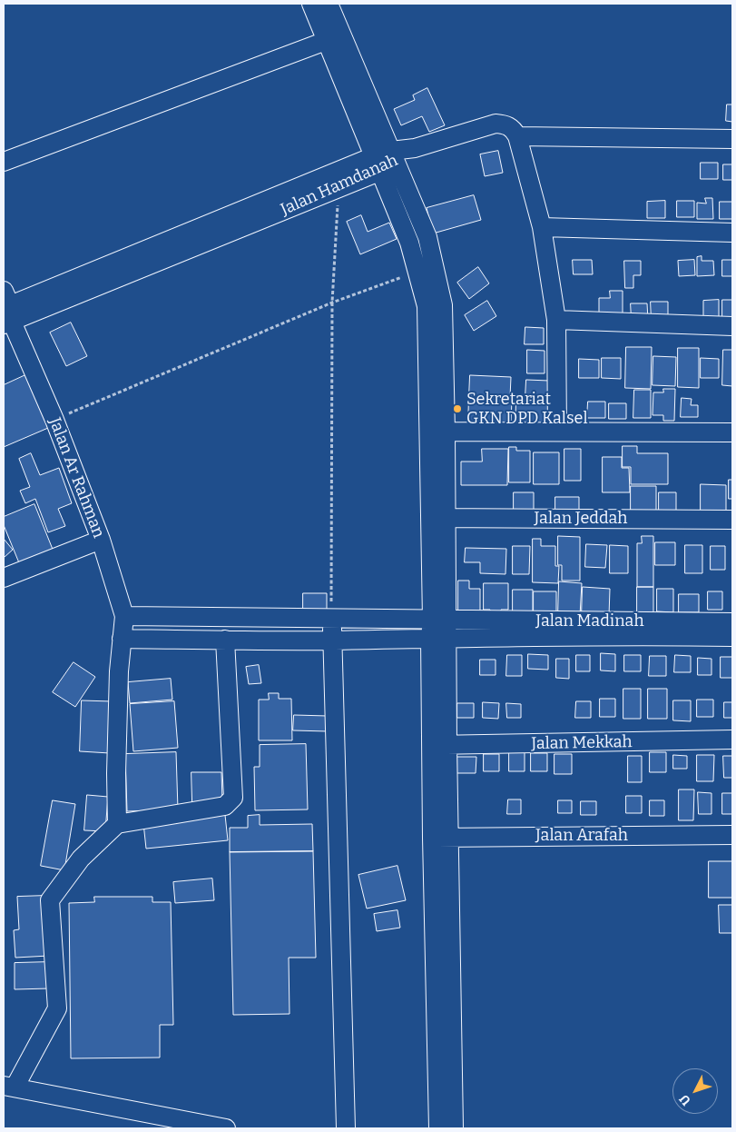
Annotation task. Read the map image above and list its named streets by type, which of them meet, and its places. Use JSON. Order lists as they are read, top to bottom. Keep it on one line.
{"streets":{"street":["Jalan Hamdanah","Jalan Ar Rahman","Jalan Jeddah","Jalan Madinah","Jalan Mekkah","Jalan Arafah"]},"crossings":[["Jalan Hamdanah","Jalan Ar Rahman"]],"places":["Sekretariat GKN DPD Kalsel"],"north":"bottom left"}
